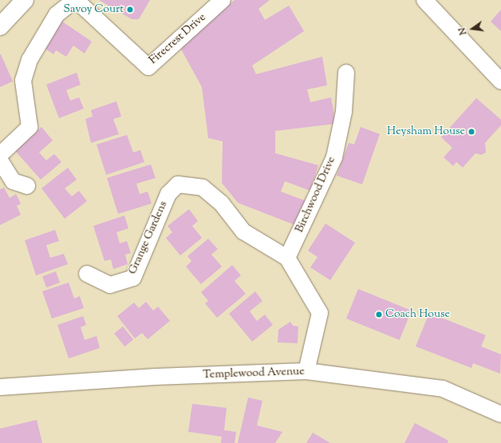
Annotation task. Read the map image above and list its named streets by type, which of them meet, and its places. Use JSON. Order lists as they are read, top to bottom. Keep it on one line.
{"streets":{"street":["Firecrest Drive","Birchwood Drive","Grange Gardens","Templewood Avenue"]},"crossings":[["Birchwood Drive","Grange Gardens"],["Grange Gardens","Templewood Avenue"]],"places":["Savoy Court","Heysham House","Coach House"],"north":"left"}
